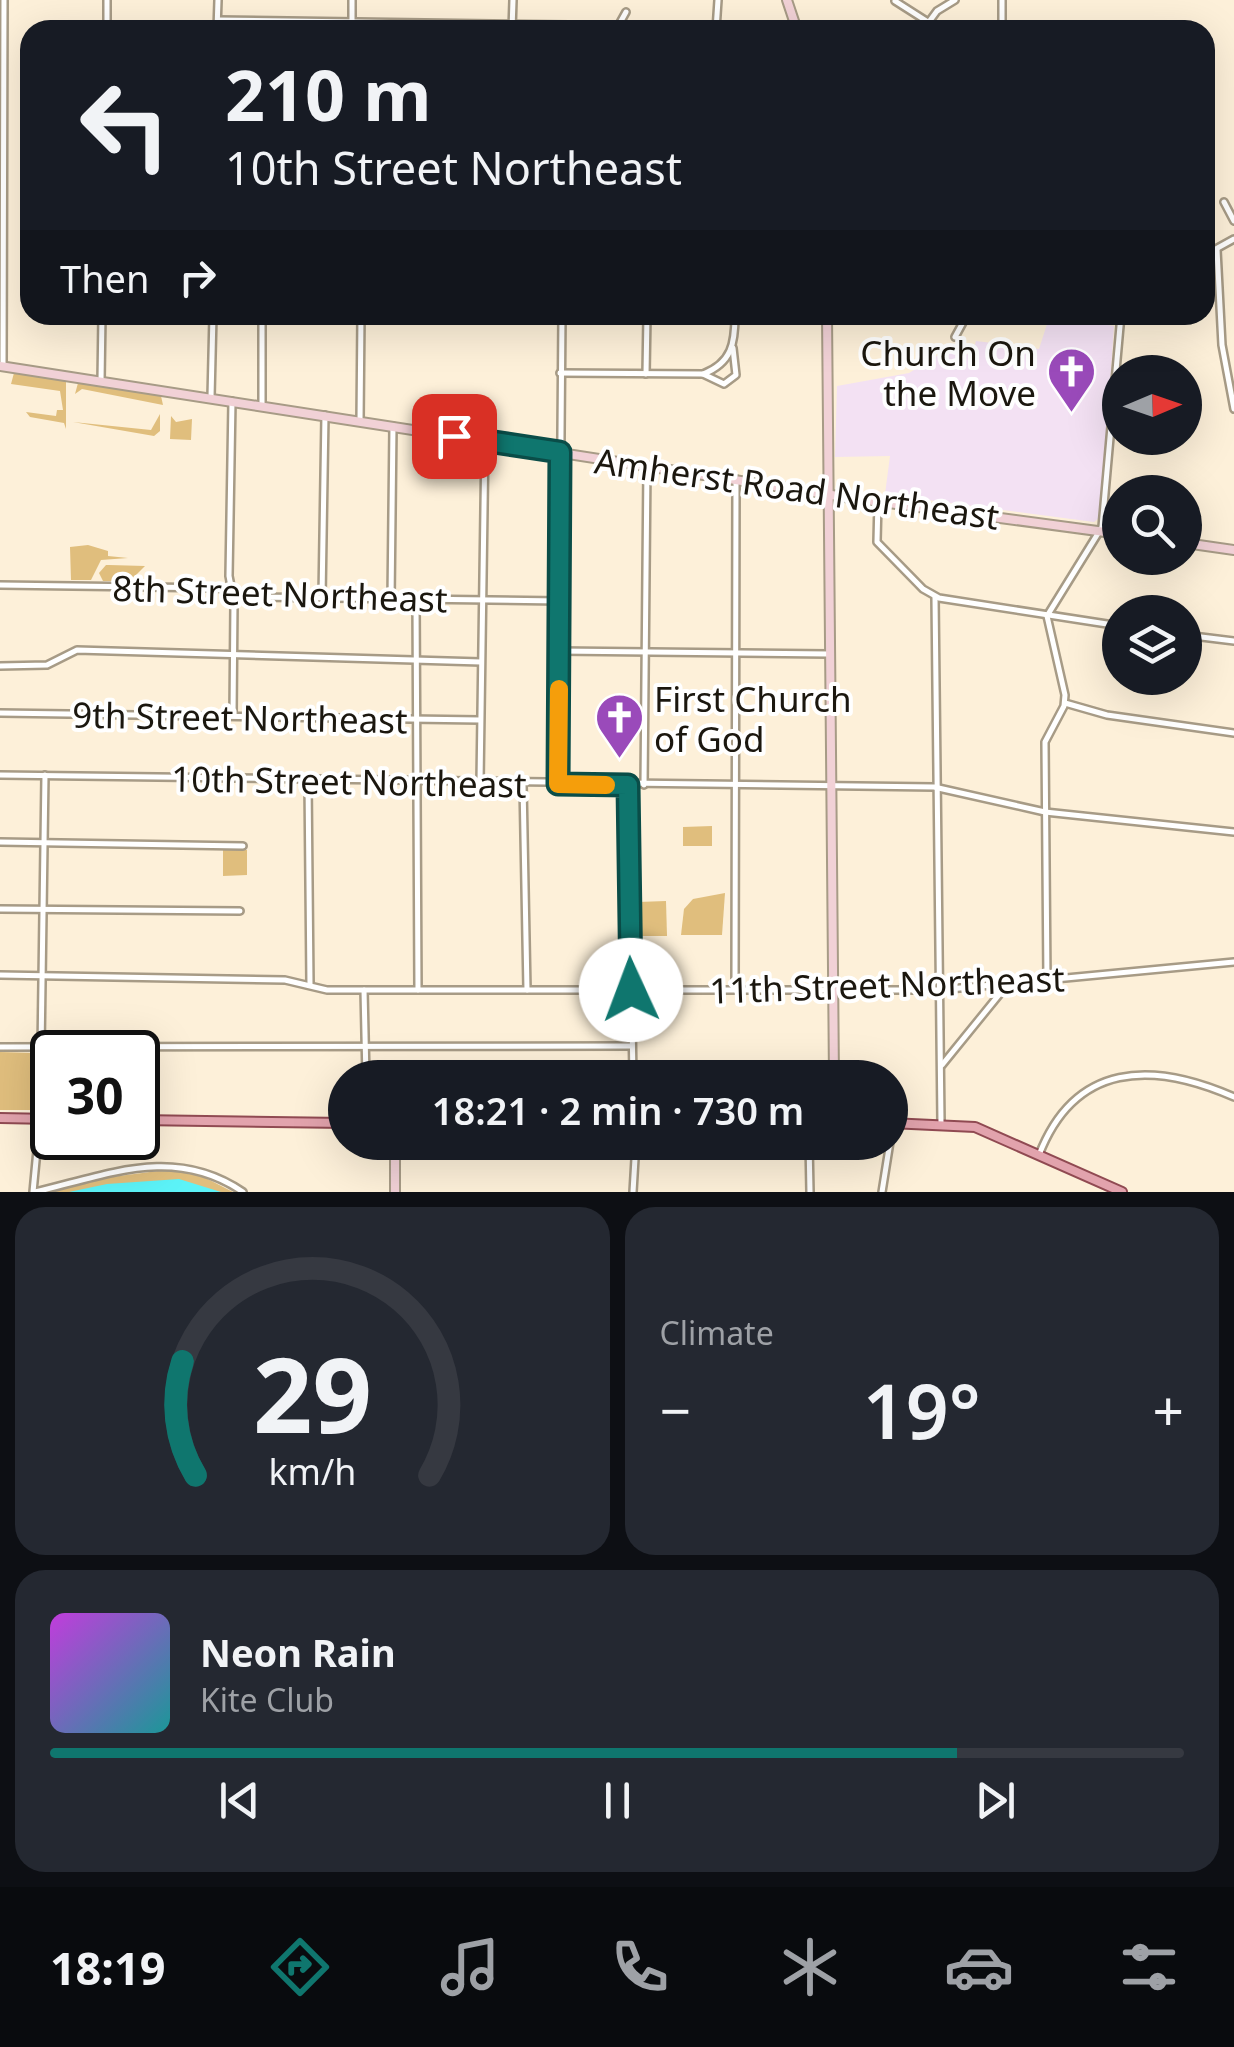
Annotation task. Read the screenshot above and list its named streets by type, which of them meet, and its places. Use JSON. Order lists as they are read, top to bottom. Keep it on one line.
{"streets":{"street":["Amherst Road Northeast","8th Street Northeast","9th Street Northeast","10th Street Northeast","11th Street Northeast"]},"places":{"church":["Church On the Move","First Church of God"]},"north":"right","page":{"turn":["210 m","10th Street Northeast"],"then":"Then","limit":"30","trip":"18:21 · 2 min · 730 m","tile":"Climate","heat":["−","19°","+"],"song":["Neon Rain","Kite Club"],"tabs":"18:19","gauge":["29","km/h"]}}
